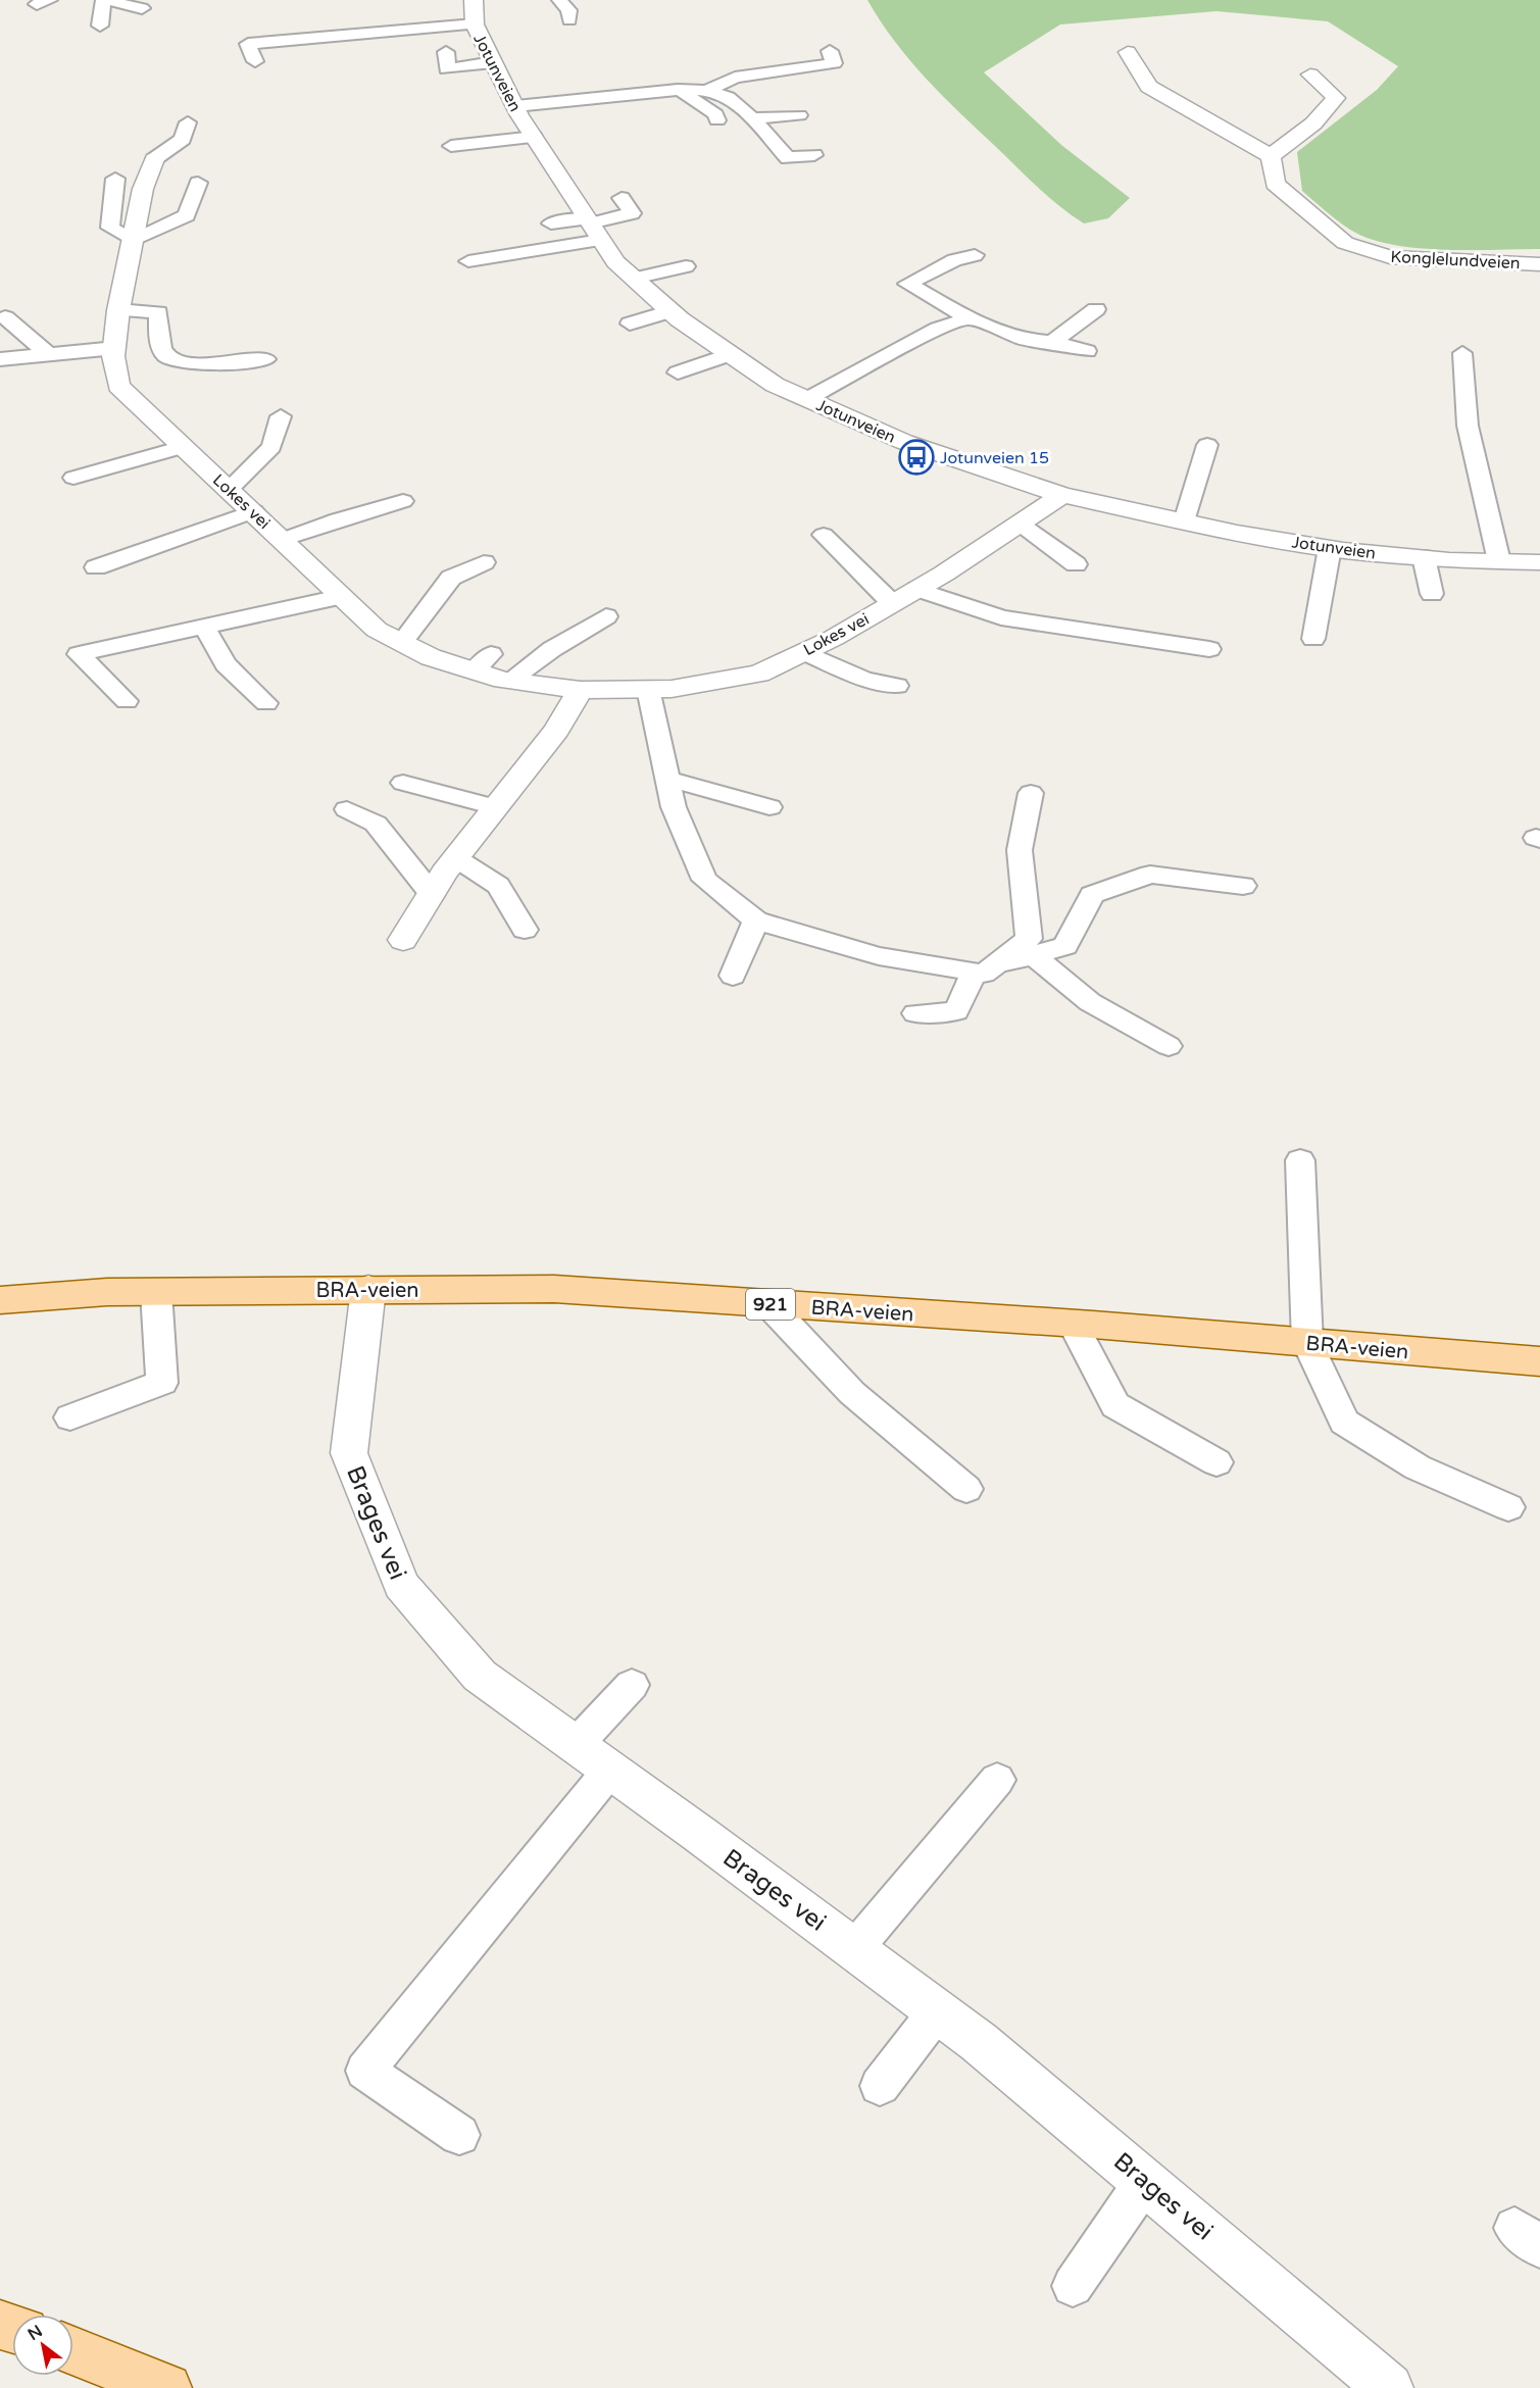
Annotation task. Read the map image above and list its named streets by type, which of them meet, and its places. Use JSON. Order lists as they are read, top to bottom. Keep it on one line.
{"streets":{"main road":["BRA-veien","921"],"street":["Jotunveien","Konglelundveien","Lokes vei","Brages vei"]},"crossings":[["Jotunveien","Lokes vei"],["BRA-veien","Brages vei"]],"places":{"bus stop":["Jotunveien 15"]},"north":"top left"}
